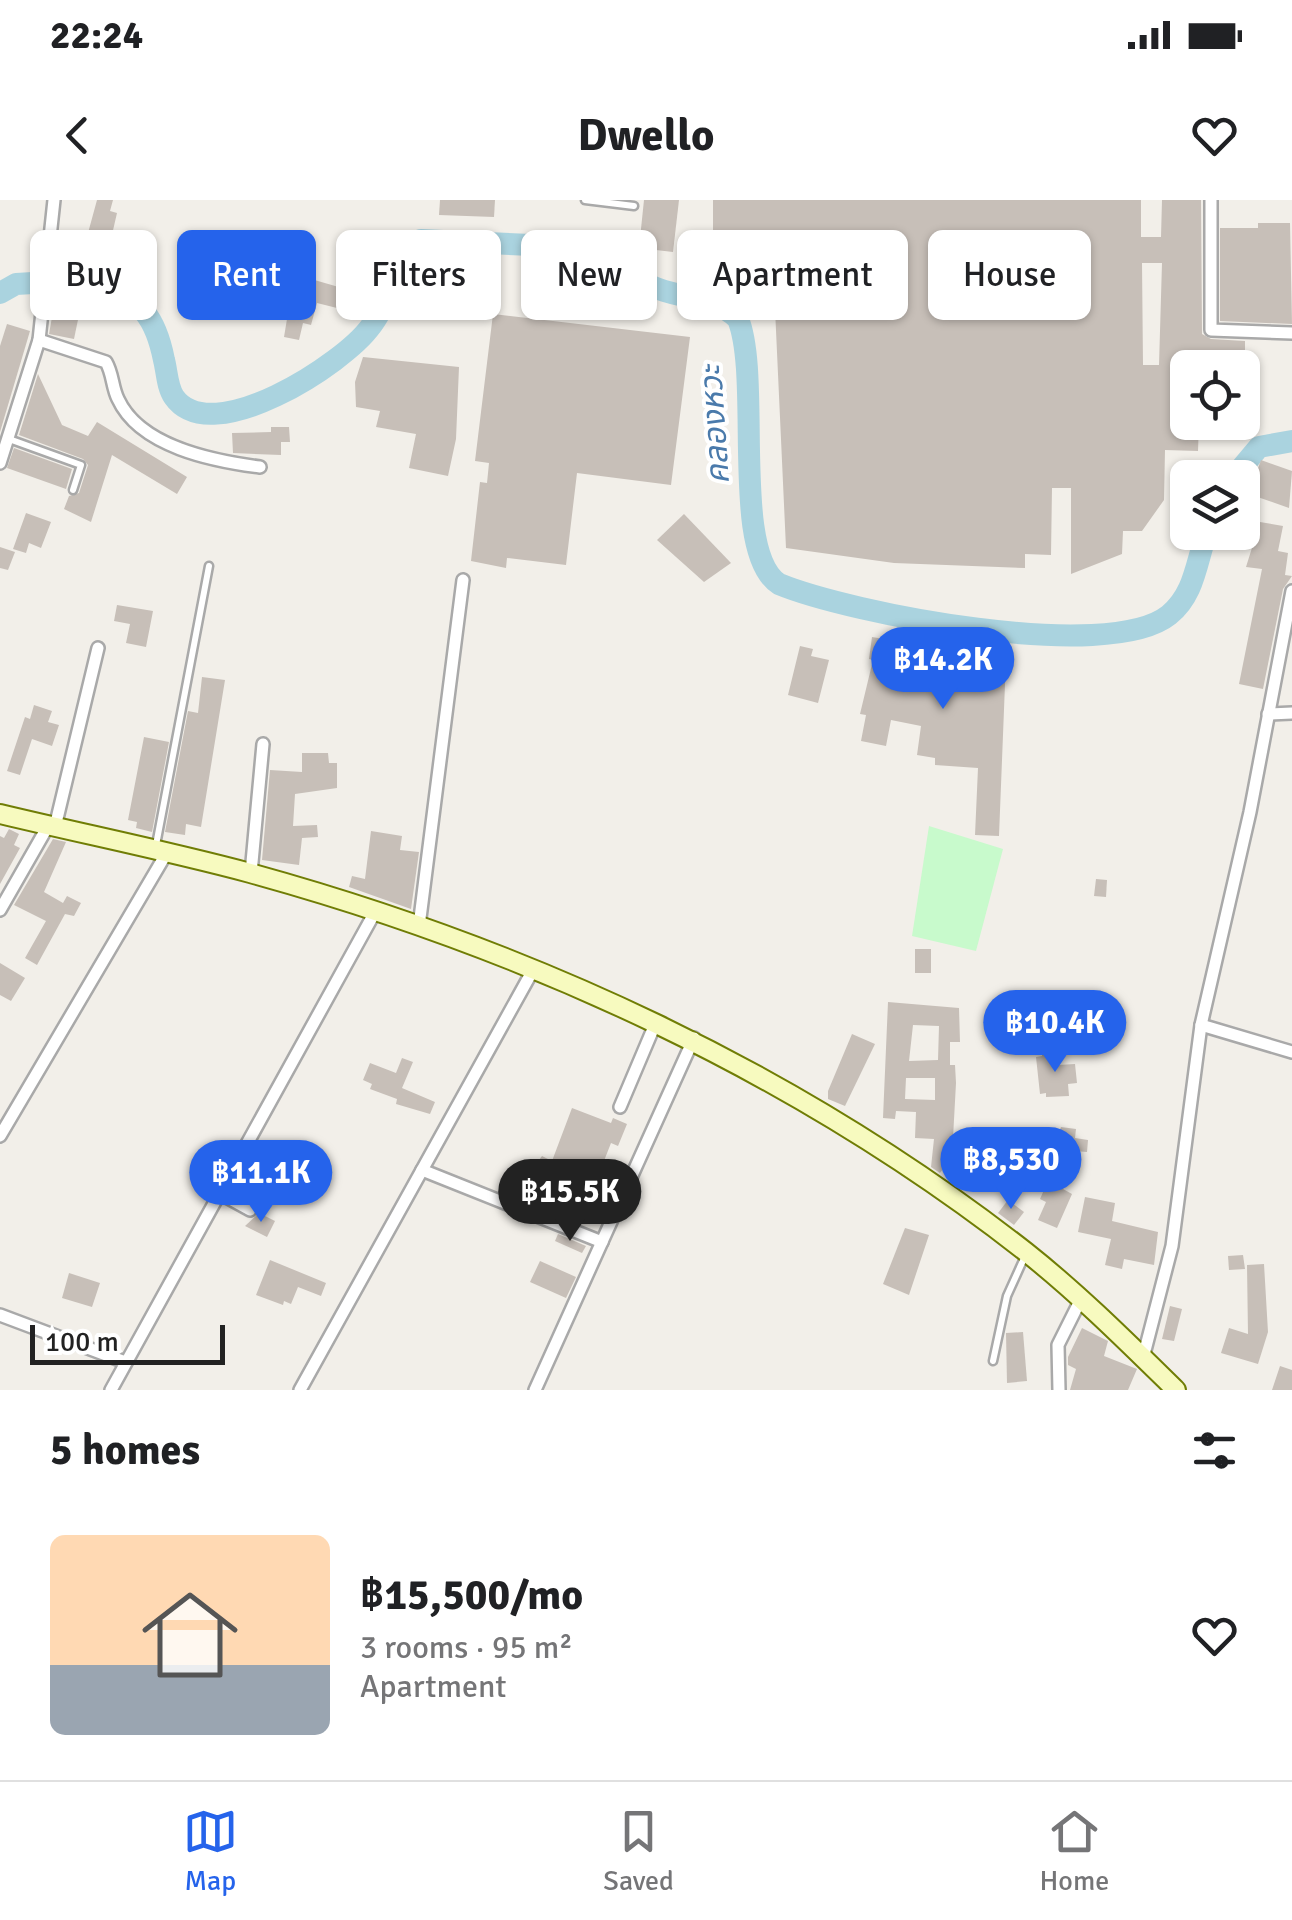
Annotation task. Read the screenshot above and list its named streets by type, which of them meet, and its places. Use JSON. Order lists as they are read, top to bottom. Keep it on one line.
{"water":["คลองหวะ"],"scale_bar":"100 m","page":{"status":"22:24","header":"Dwello","chip":["Buy","Rent","Filters","New","Apartment","House"],"price":["฿14.2K","฿10.4K","฿8,530","฿11.1K","฿15.5K"],"scale":"100 m","heading":"5 homes","list":[{"name":"฿15,500/mo","note":"3 rooms · 95 m² · Apartment"}],"tabs":["Map","Saved","Home"]}}
